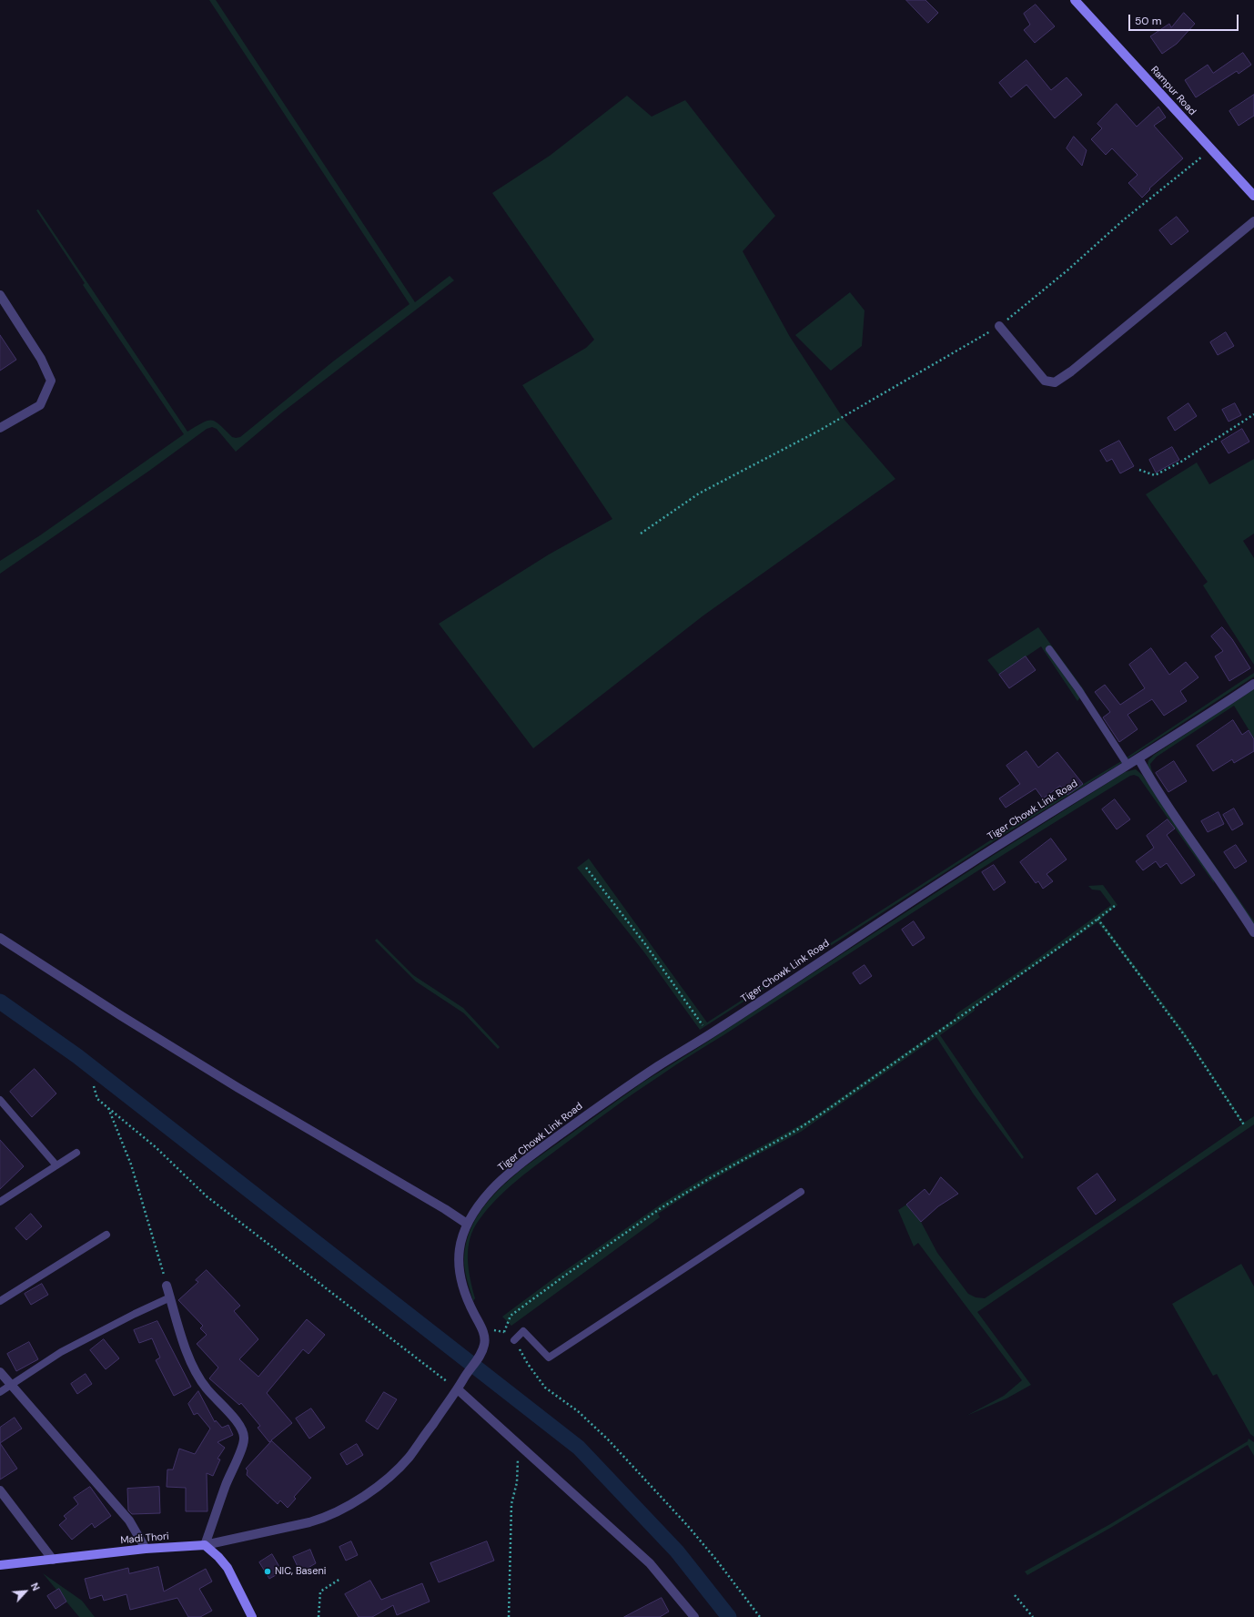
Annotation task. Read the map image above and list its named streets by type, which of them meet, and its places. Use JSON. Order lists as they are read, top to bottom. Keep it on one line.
{"streets":{"main road":["Rampur Road","Madi Thori"],"street":["Tiger Chowk Link Road"]},"crossings":[["Tiger Chowk Link Road","Madi Thori"]],"places":["NIC, Baseni"],"scale_bar":"50 m","north":"top right"}
